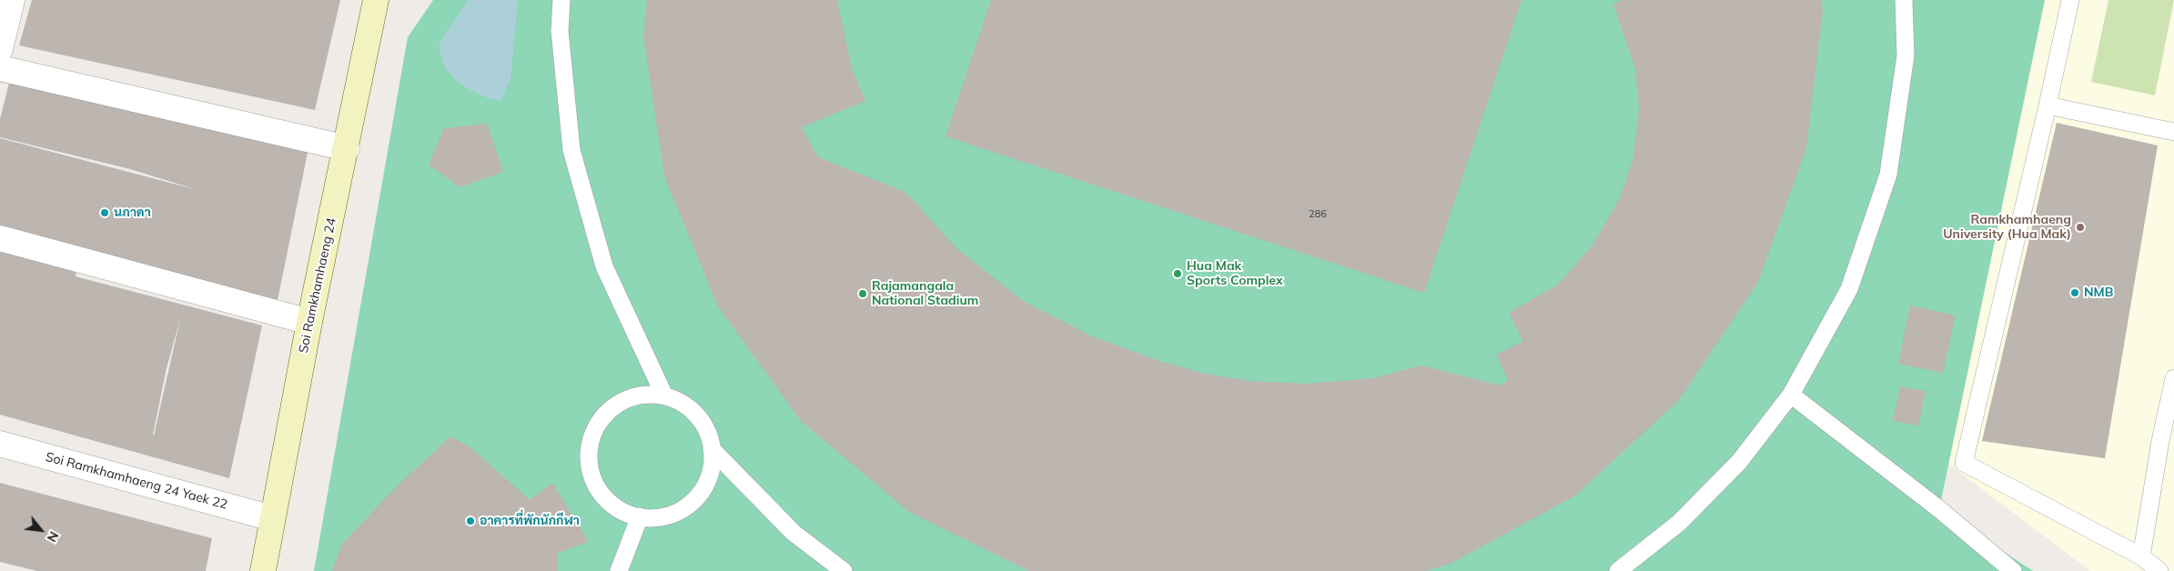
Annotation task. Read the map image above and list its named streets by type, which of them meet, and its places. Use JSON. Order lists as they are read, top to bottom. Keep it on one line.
{"streets":{"main road":["Soi Ramkhamhaeng 24"],"street":["Soi Ramkhamhaeng 24 Yaek 22"]},"crossings":[["Soi Ramkhamhaeng 24","Soi Ramkhamhaeng 24 Yaek 22"]],"places":["นภาดา","Ramkhamhaeng University (Hua Mak)","Hua Mak Sports Complex","NMB","Rajamangala National Stadium","อาคารที่พักนักกีฬา"],"house_numbers":["286"],"north":"bottom right"}
